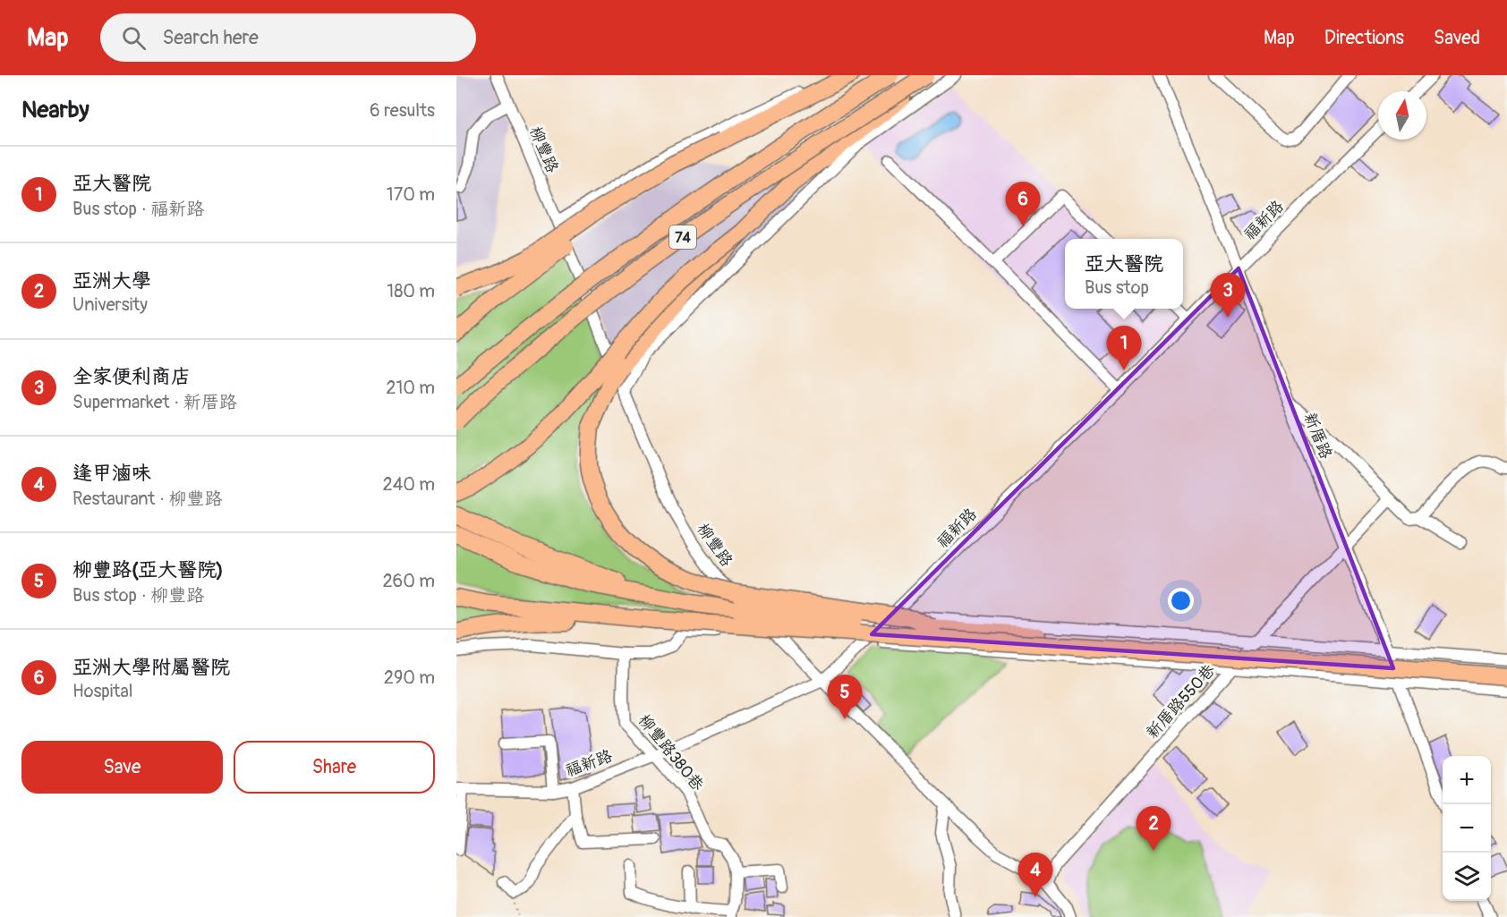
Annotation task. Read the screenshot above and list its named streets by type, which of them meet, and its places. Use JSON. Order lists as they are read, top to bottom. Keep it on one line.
{"streets":{"highway":["74"],"street":["柳豐路","福新路","新厝路","新厝路550巷","柳豐路380巷"]},"crossings":[["柳豐路","福新路"],["柳豐路","新厝路550巷"],["福新路","新厝路"],["福新路","柳豐路380巷"],["新厝路","新厝路550巷"]],"north":"top","page":{"header":"Map","search":"Search here","nav":["Map","Directions","Saved"],"heading":["Nearby","6 results"],"list":[{"mark":"1","name":"亞大醫院","note":"Bus stop · 福新路","value":"170 m"},{"mark":"2","name":"亞洲大學","note":"University","value":"180 m"},{"mark":"3","name":"全家便利商店","note":"Supermarket · 新厝路","value":"210 m"},{"mark":"4","name":"逢甲滷味","note":"Restaurant · 柳豐路","value":"240 m"},{"mark":"5","name":"柳豐路(亞大醫院)","note":"Bus stop · 柳豐路","value":"260 m"},{"mark":"6","name":"亞洲大學附屬醫院","note":"Hospital","value":"290 m"}],"pins":["6","3","1","5","2","4"],"popup":["亞大醫院","Bus stop"],"buttons":["Save","Share"],"map_buttons":["+","−"]}}
